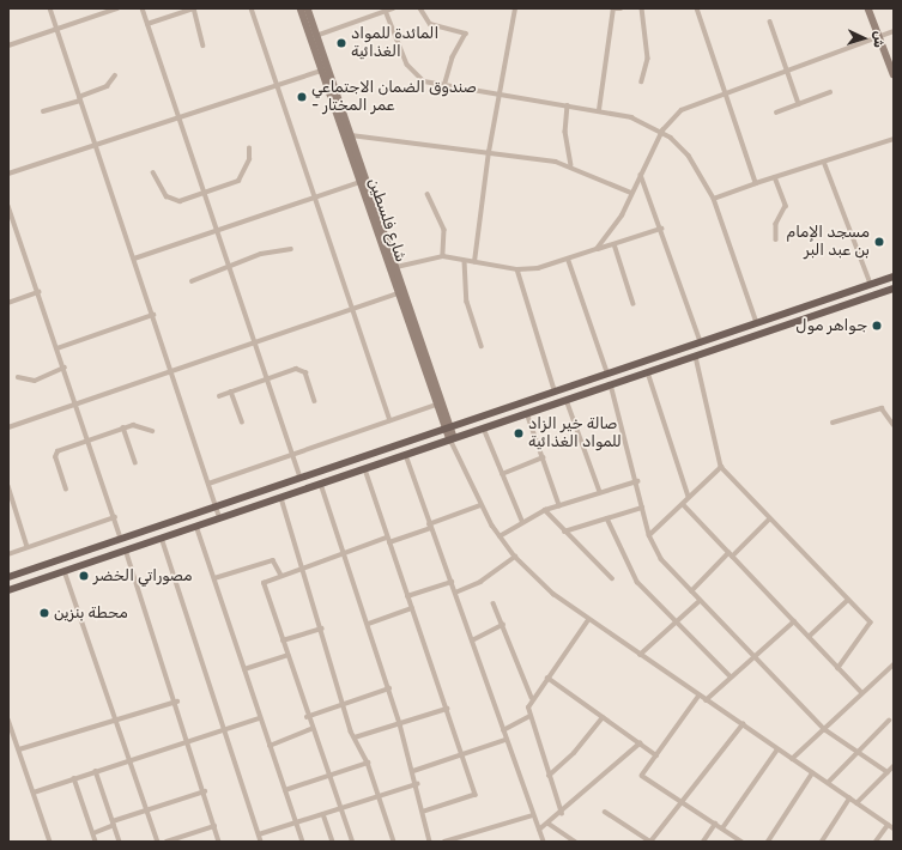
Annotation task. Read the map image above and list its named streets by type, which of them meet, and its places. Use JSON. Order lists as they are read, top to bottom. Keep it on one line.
{"streets":{"street":["شارع فلسطين"]},"places":["المائدة للمواد الغذائية","صندوق الضمان الاجتماعي - عمر المختار","مسجد الإمام بن عبد البر","جواهر مول","صالة خير الزاد للمواد الغذائية","مصوراتي الخضر","محطة بنزين"],"north":"right"}
